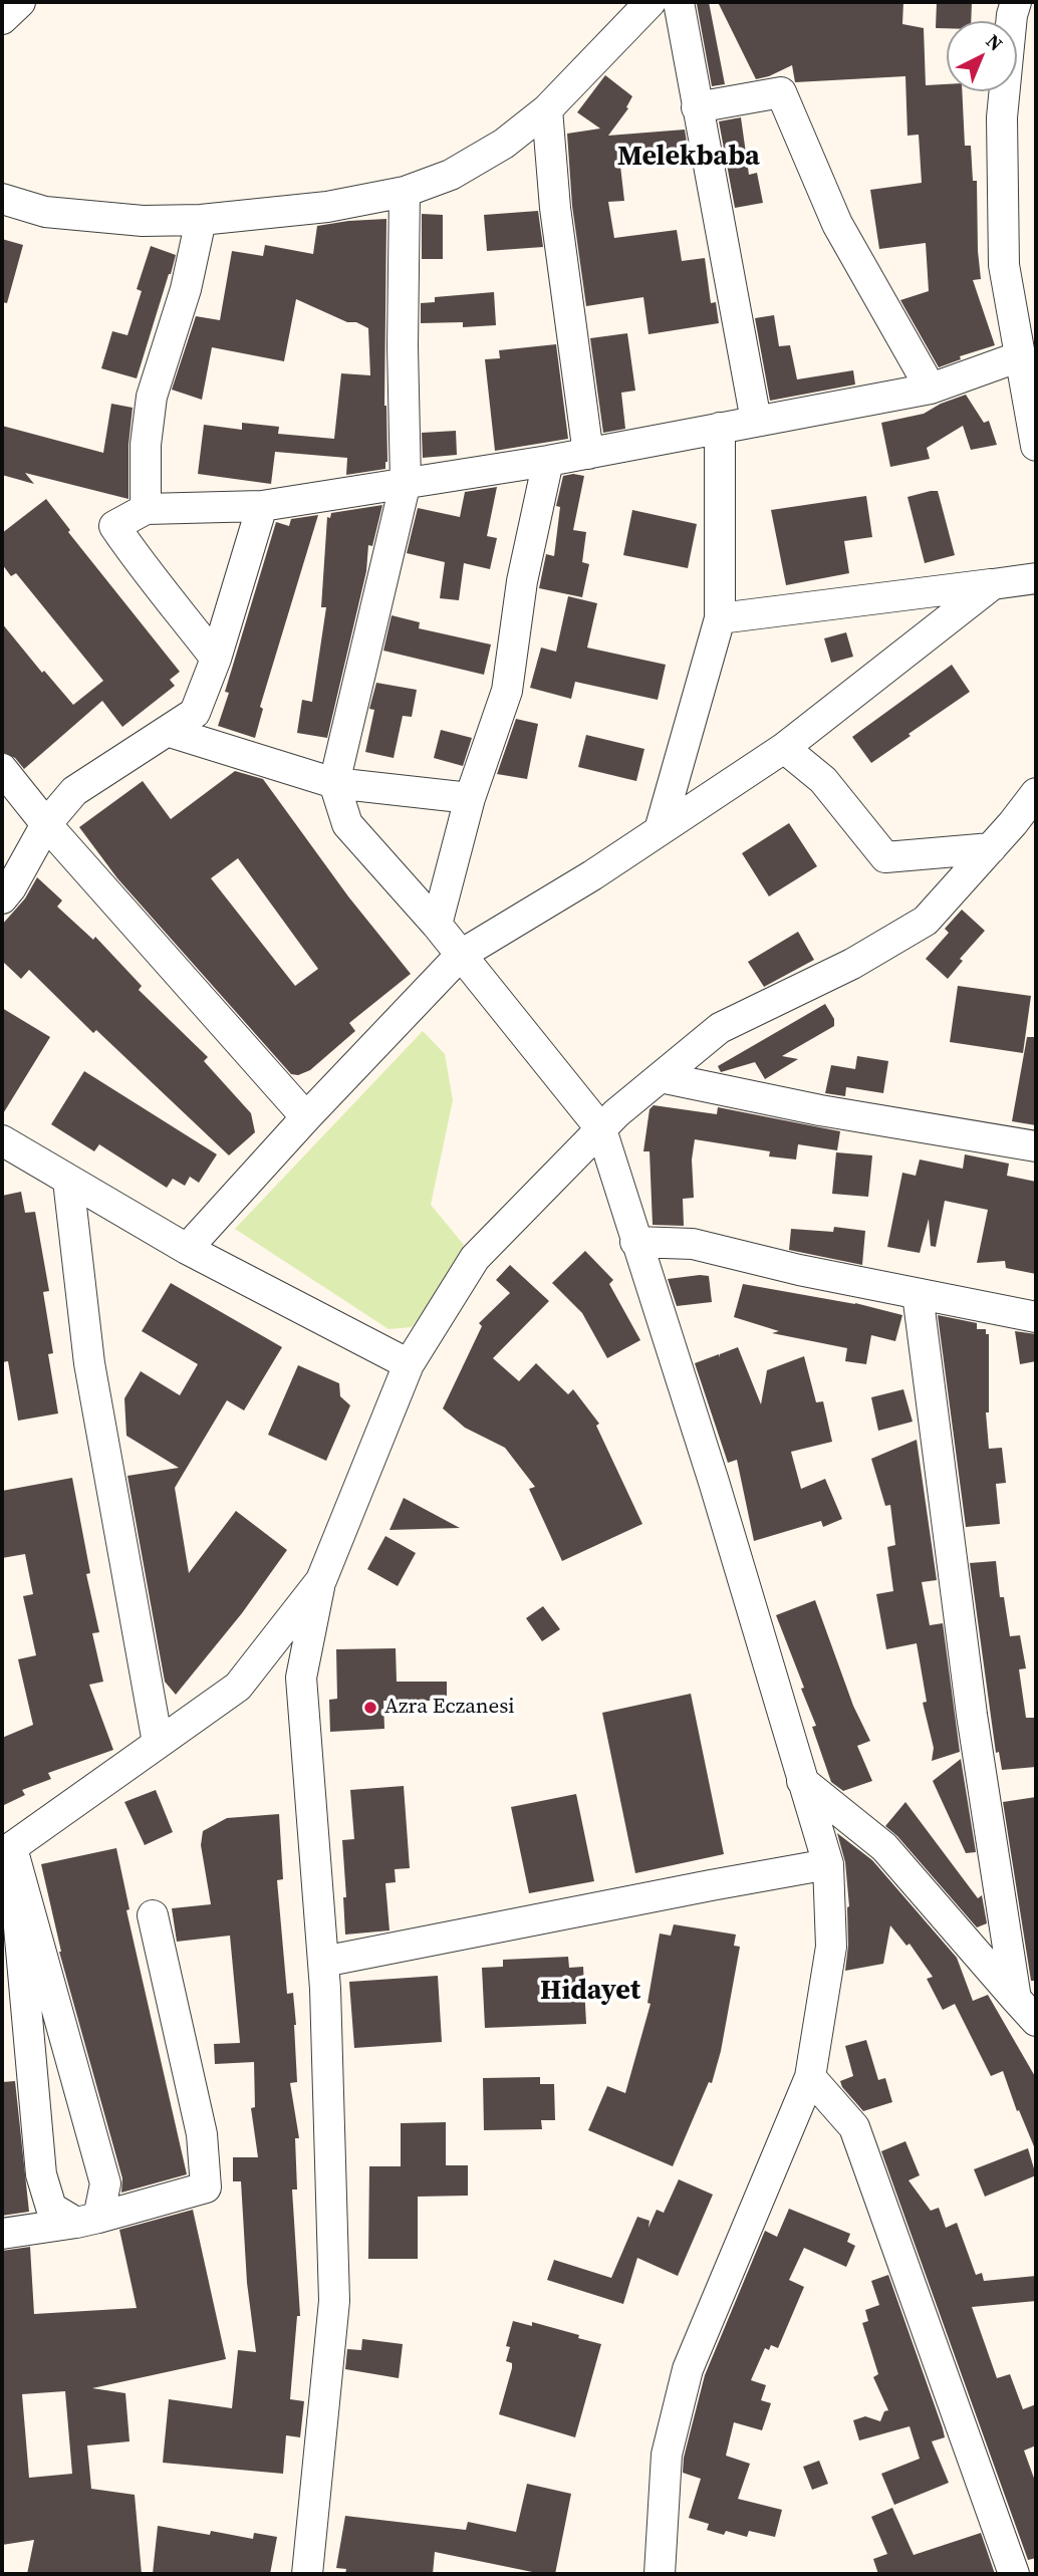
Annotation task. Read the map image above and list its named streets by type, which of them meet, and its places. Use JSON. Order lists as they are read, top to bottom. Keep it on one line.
{"districts":["Melekbaba","Hidayet"],"places":["Azra Eczanesi"],"north":"top right"}
